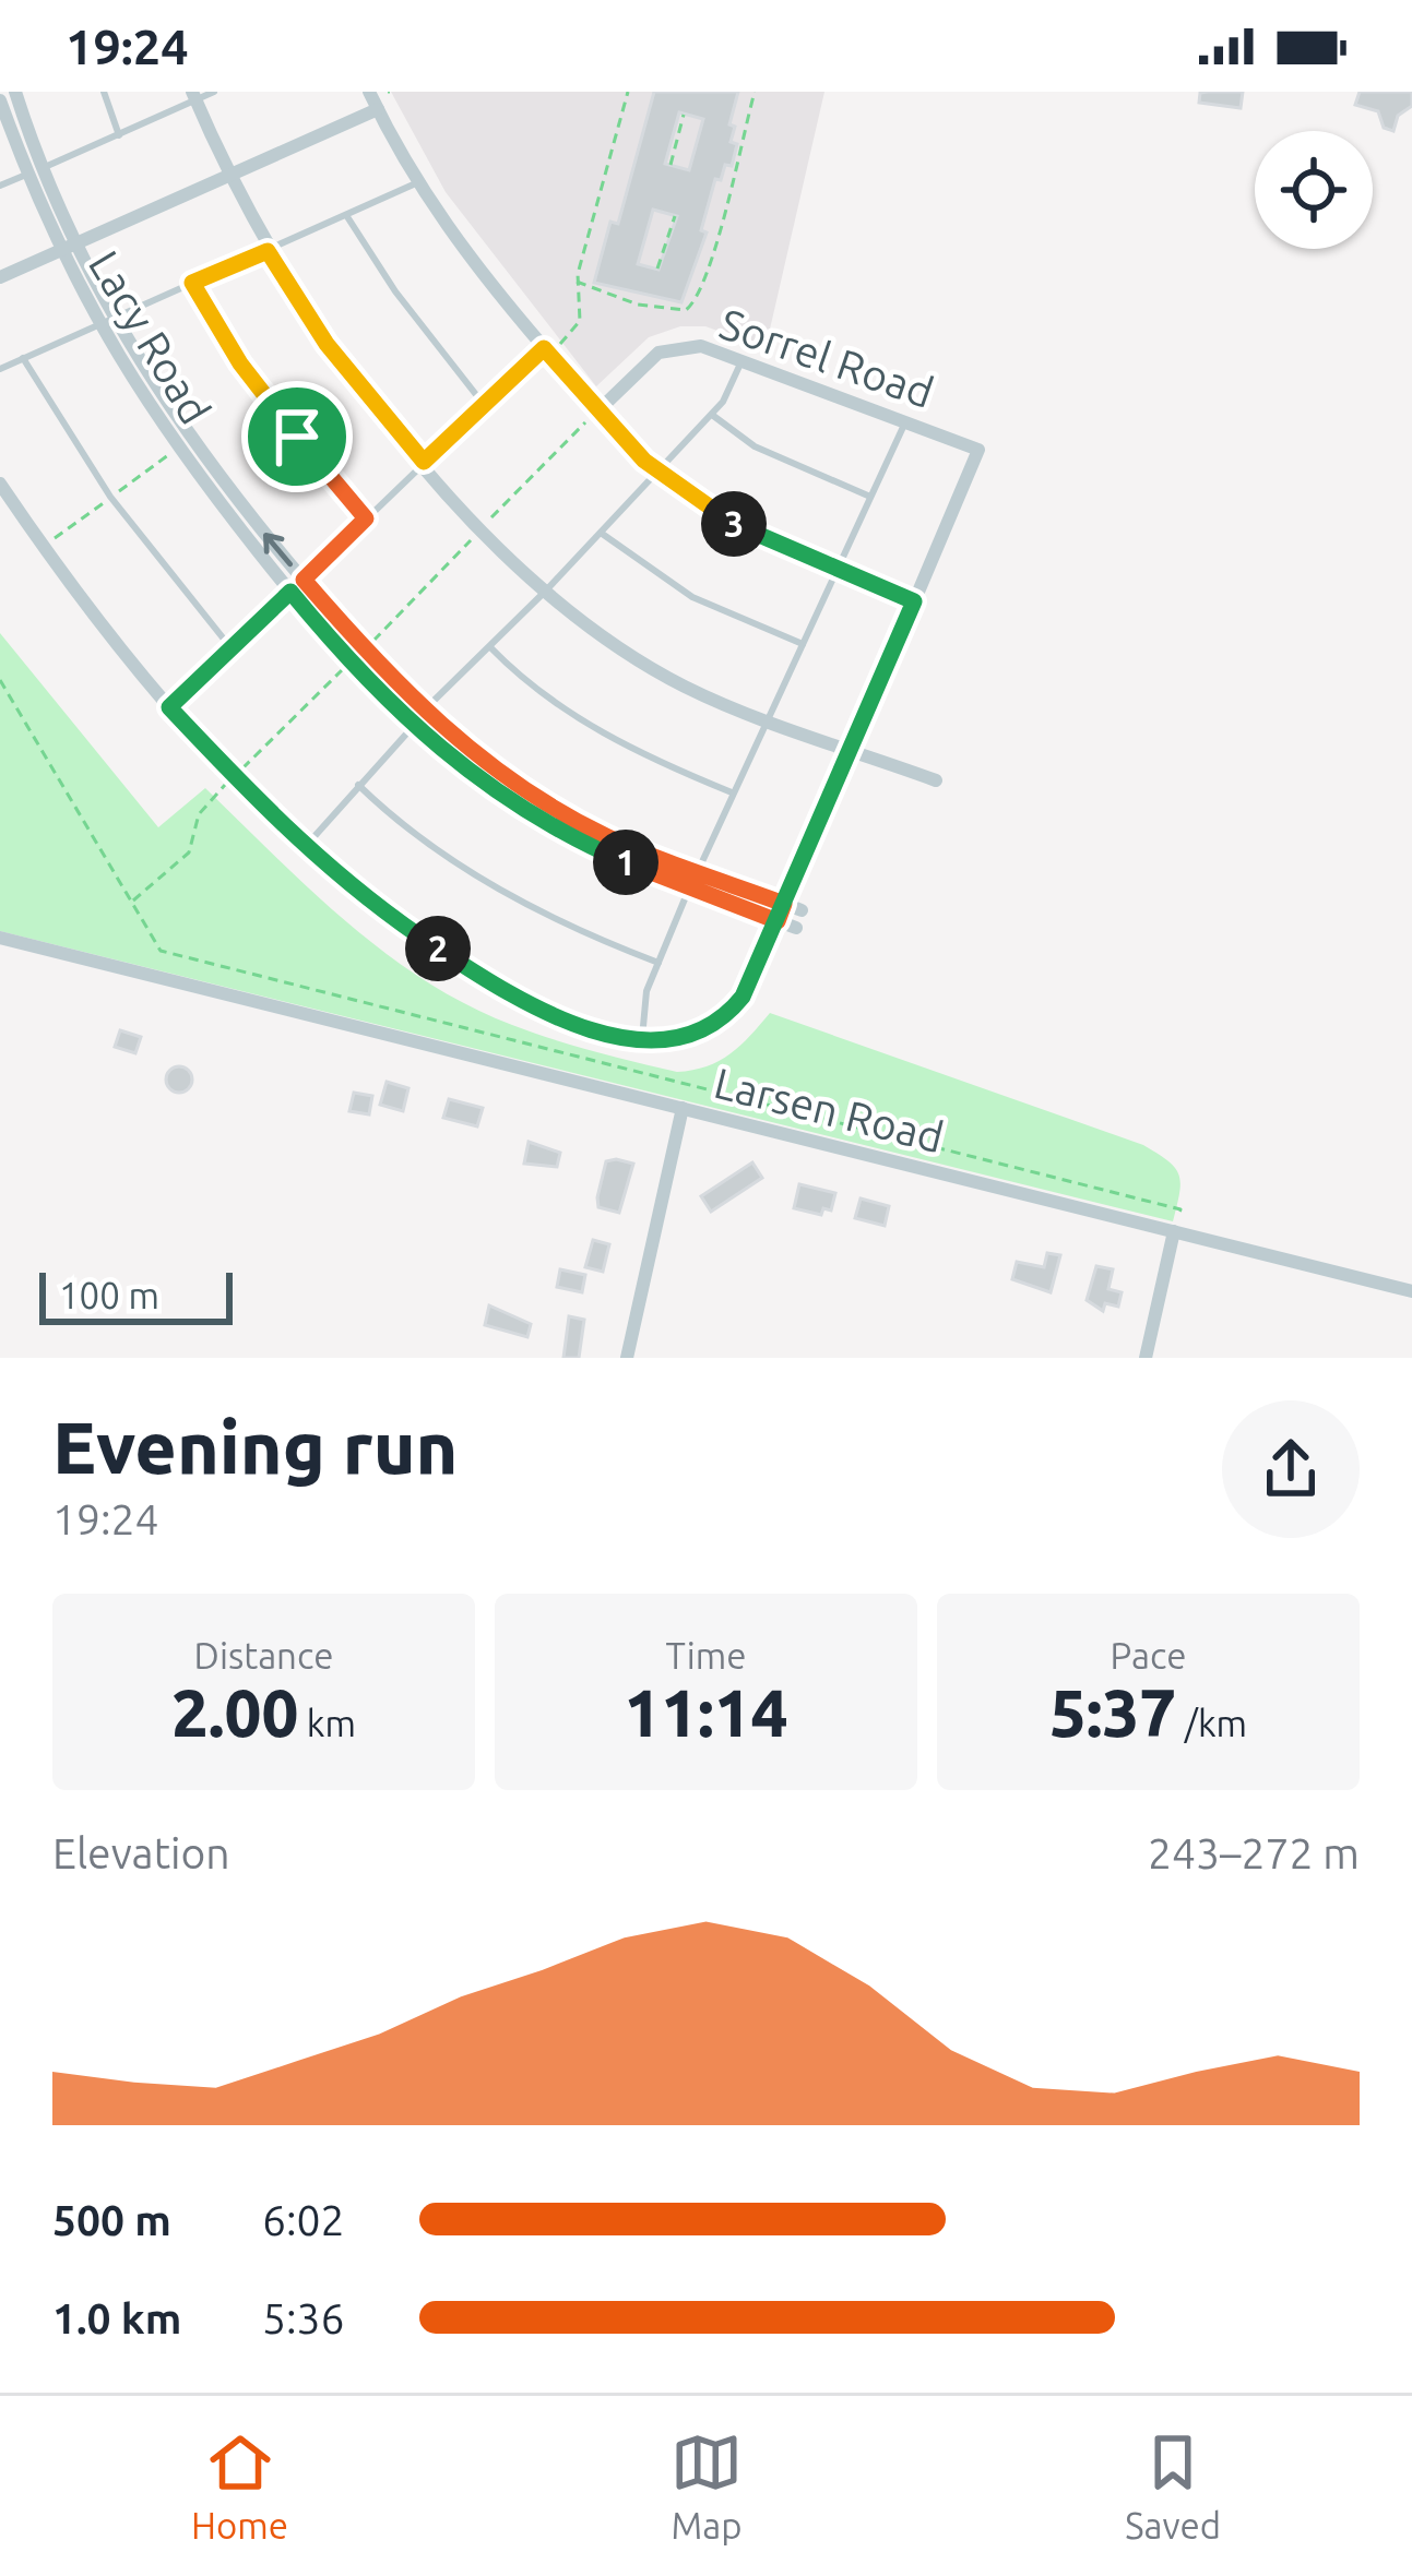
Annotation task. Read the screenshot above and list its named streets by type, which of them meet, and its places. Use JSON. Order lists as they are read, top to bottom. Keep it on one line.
{"streets":{"street":["Lacy Road","Sorrel Road","Larsen Road"]},"scale_bar":"100 m","page":{"status":"19:24","pins":["3","1","2"],"scale":"100 m","heading":["Evening run","19:24"],"stats":[["Distance","2.00 km"],["Time","11:14"],["Pace","5:37 /km"]],"chart":["Elevation","243–272 m"],"list":[{"name":"500 m","note":"6:02"},{"name":"1.0 km","note":"5:36"}],"tabs":["Home","Map","Saved"]}}
